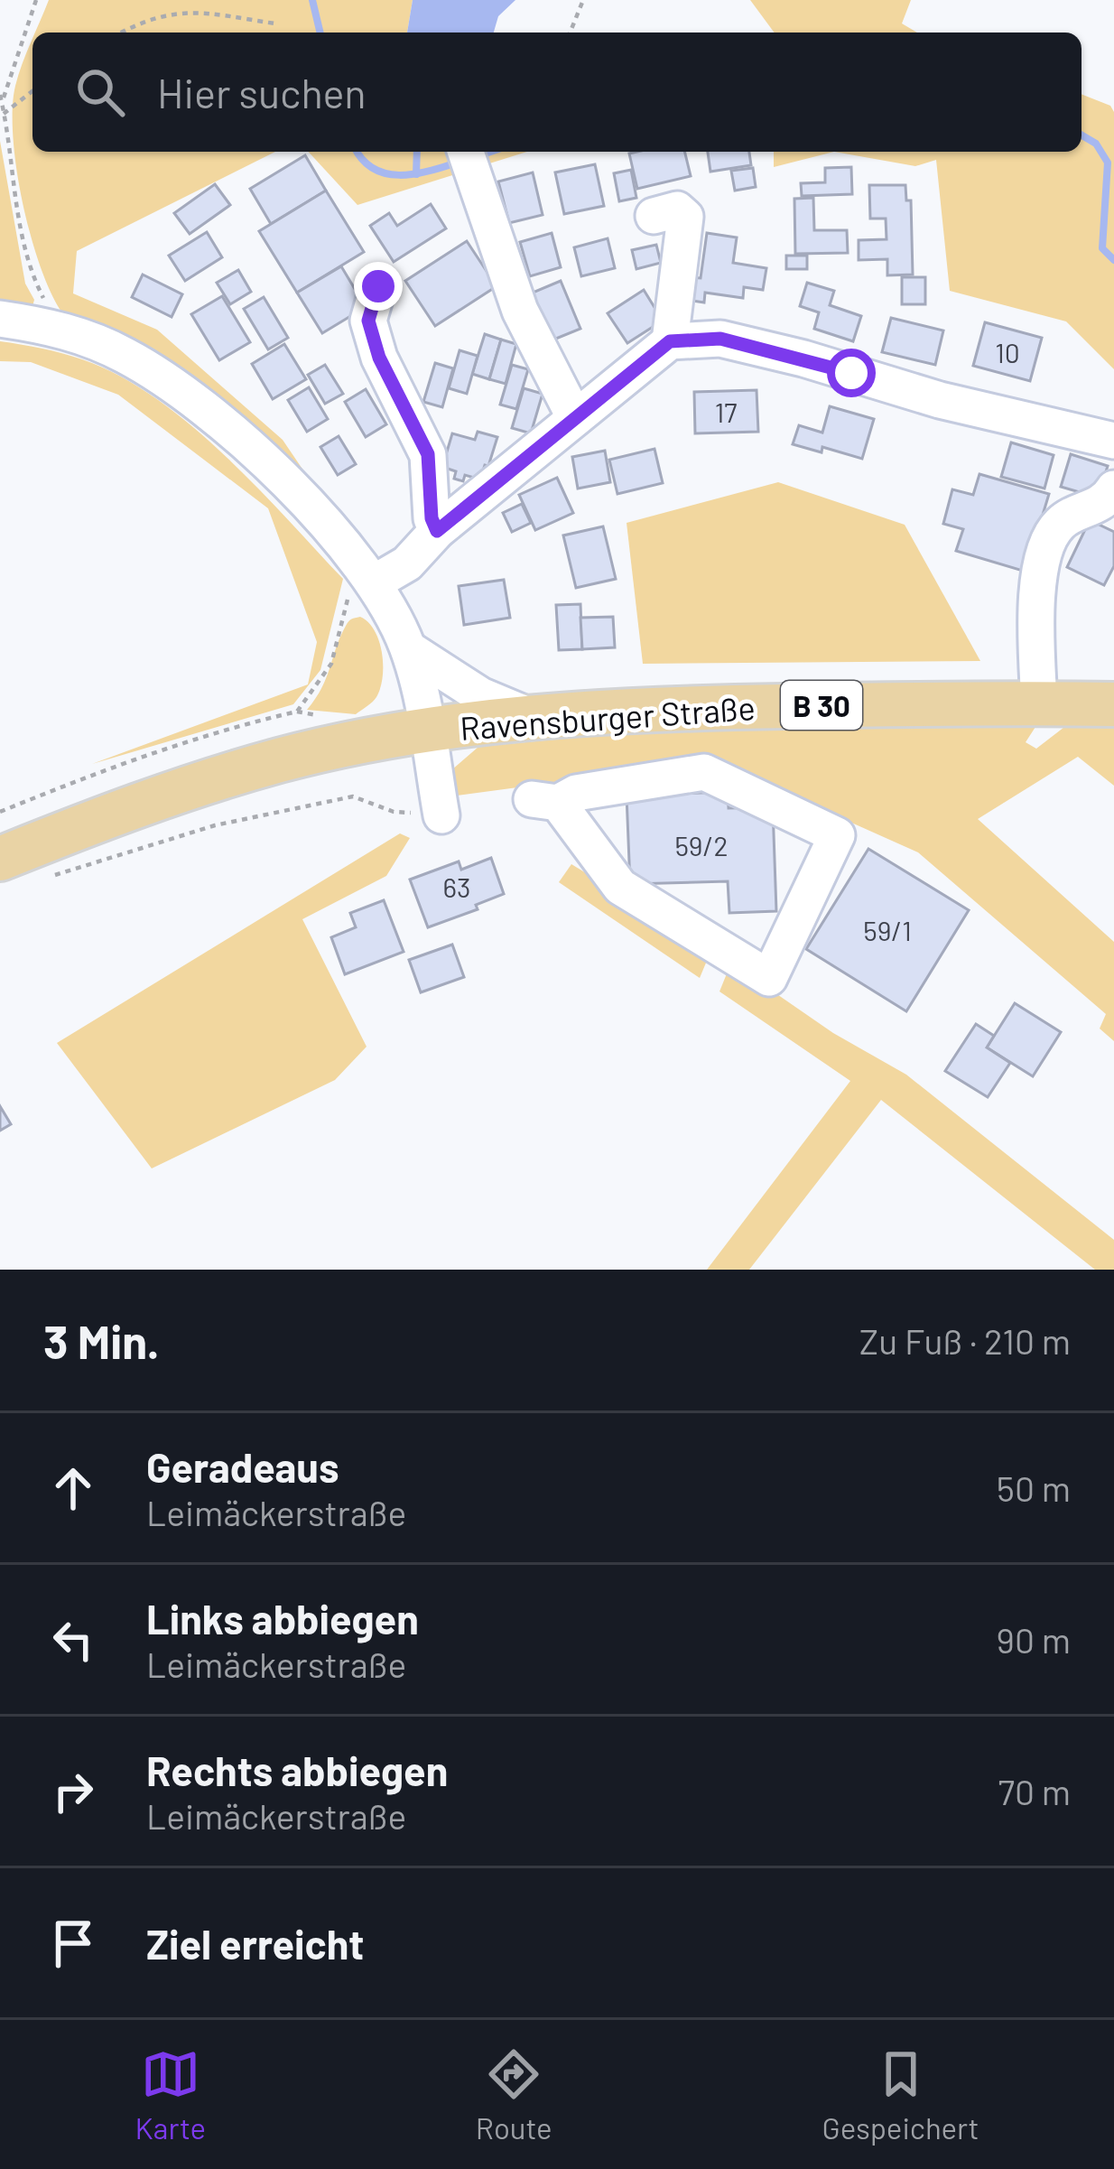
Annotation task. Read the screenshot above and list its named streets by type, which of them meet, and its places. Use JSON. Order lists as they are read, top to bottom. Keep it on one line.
{"streets":{"main road":["B 30","Ravensburger Straße"]},"crossings":[["B 30","Ravensburger Straße"]],"house_numbers":["10","17","59/2","63","59/1"],"page":{"search":"Hier suchen","heading":["3 Min.","Zu Fuß · 210 m"],"list":[["Geradeaus","Leimäckerstraße","50 m"],["Links abbiegen","Leimäckerstraße","90 m"],["Rechts abbiegen","Leimäckerstraße","70 m"],"Ziel erreicht"],"nav":["Karte","Route","Gespeichert"]}}
